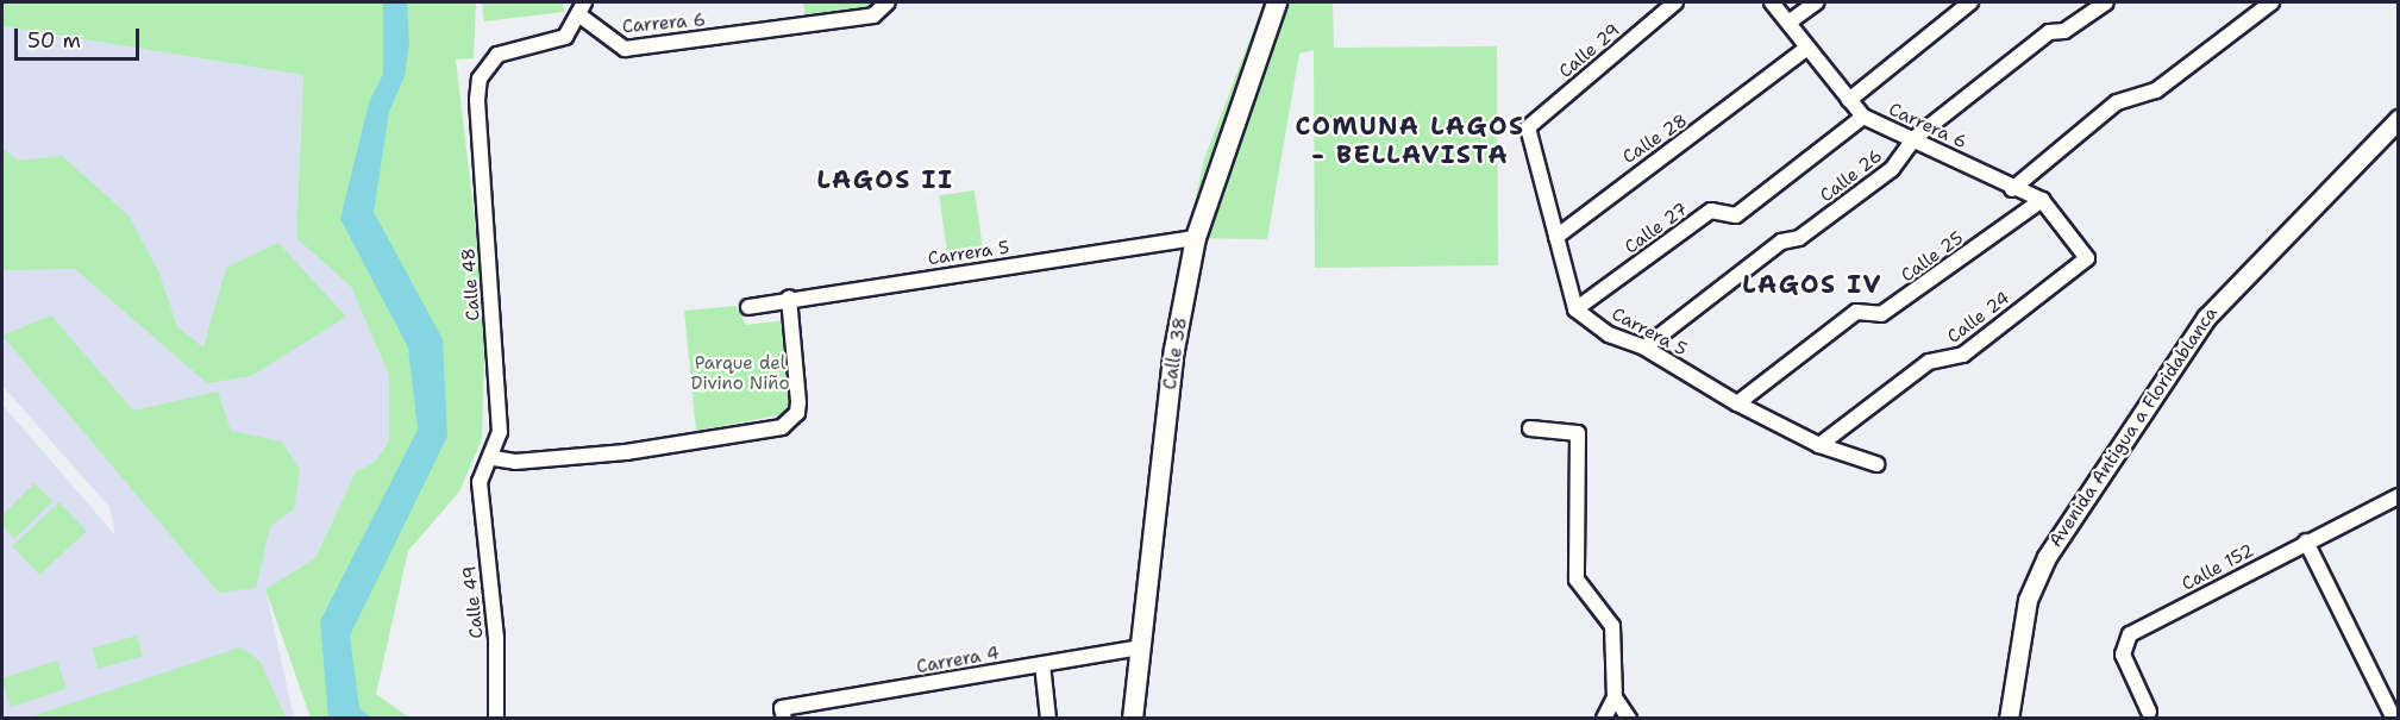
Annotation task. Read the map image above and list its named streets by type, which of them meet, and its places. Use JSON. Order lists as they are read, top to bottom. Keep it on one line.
{"streets":{"main road":["Calle 38"],"street":["Carrera 6","Calle 29","Calle 28","Calle 26","Calle 27","Carrera 5","Calle 25","Calle 48","Calle 24","Avenida Antigua a Floridablanca","Calle 152","Calle 49","Carrera 4"]},"crossings":[["Carrera 6","Calle 28"],["Carrera 6","Calle 26"],["Carrera 6","Calle 27"],["Carrera 6","Calle 25"],["Carrera 6","Calle 48"],["Carrera 6","Calle 24"],["Calle 29","Calle 28"],["Calle 26","Carrera 5"],["Calle 27","Carrera 5"],["Carrera 5","Calle 25"],["Carrera 5","Calle 24"],["Carrera 5","Calle 38"],["Calle 25","Calle 24"],["Calle 48","Calle 49"],["Calle 38","Carrera 4"]],"districts":["COMUNA LAGOS - BELLAVISTA","LAGOS II","LAGOS IV"],"parks":["Parque del Divino Niño"],"scale_bar":"50 m"}
